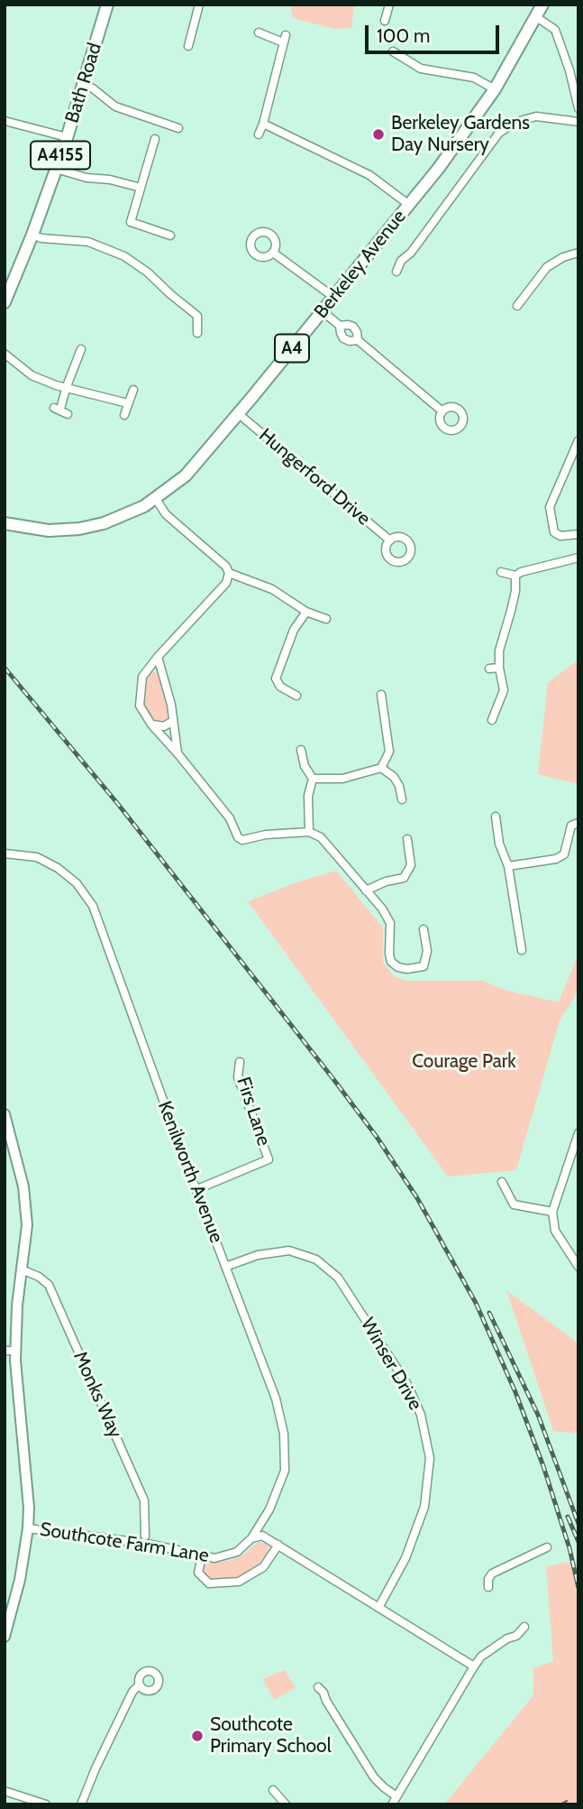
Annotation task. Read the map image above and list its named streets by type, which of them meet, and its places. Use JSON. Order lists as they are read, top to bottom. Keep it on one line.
{"streets":{"main road":["Bath Road","A4155","Berkeley Avenue","A4"],"street":["Hungerford Drive","Firs Lane","Kenilworth Avenue","Winser Drive","Monks Way","Southcote Farm Lane"]},"crossings":[["Berkeley Avenue","Hungerford Drive"],["Firs Lane","Kenilworth Avenue"],["Kenilworth Avenue","Winser Drive"],["Kenilworth Avenue","Southcote Farm Lane"]],"parks":["Courage Park"],"places":["Berkeley Gardens Day Nursery","Southcote Primary School"],"scale_bar":"100 m"}
